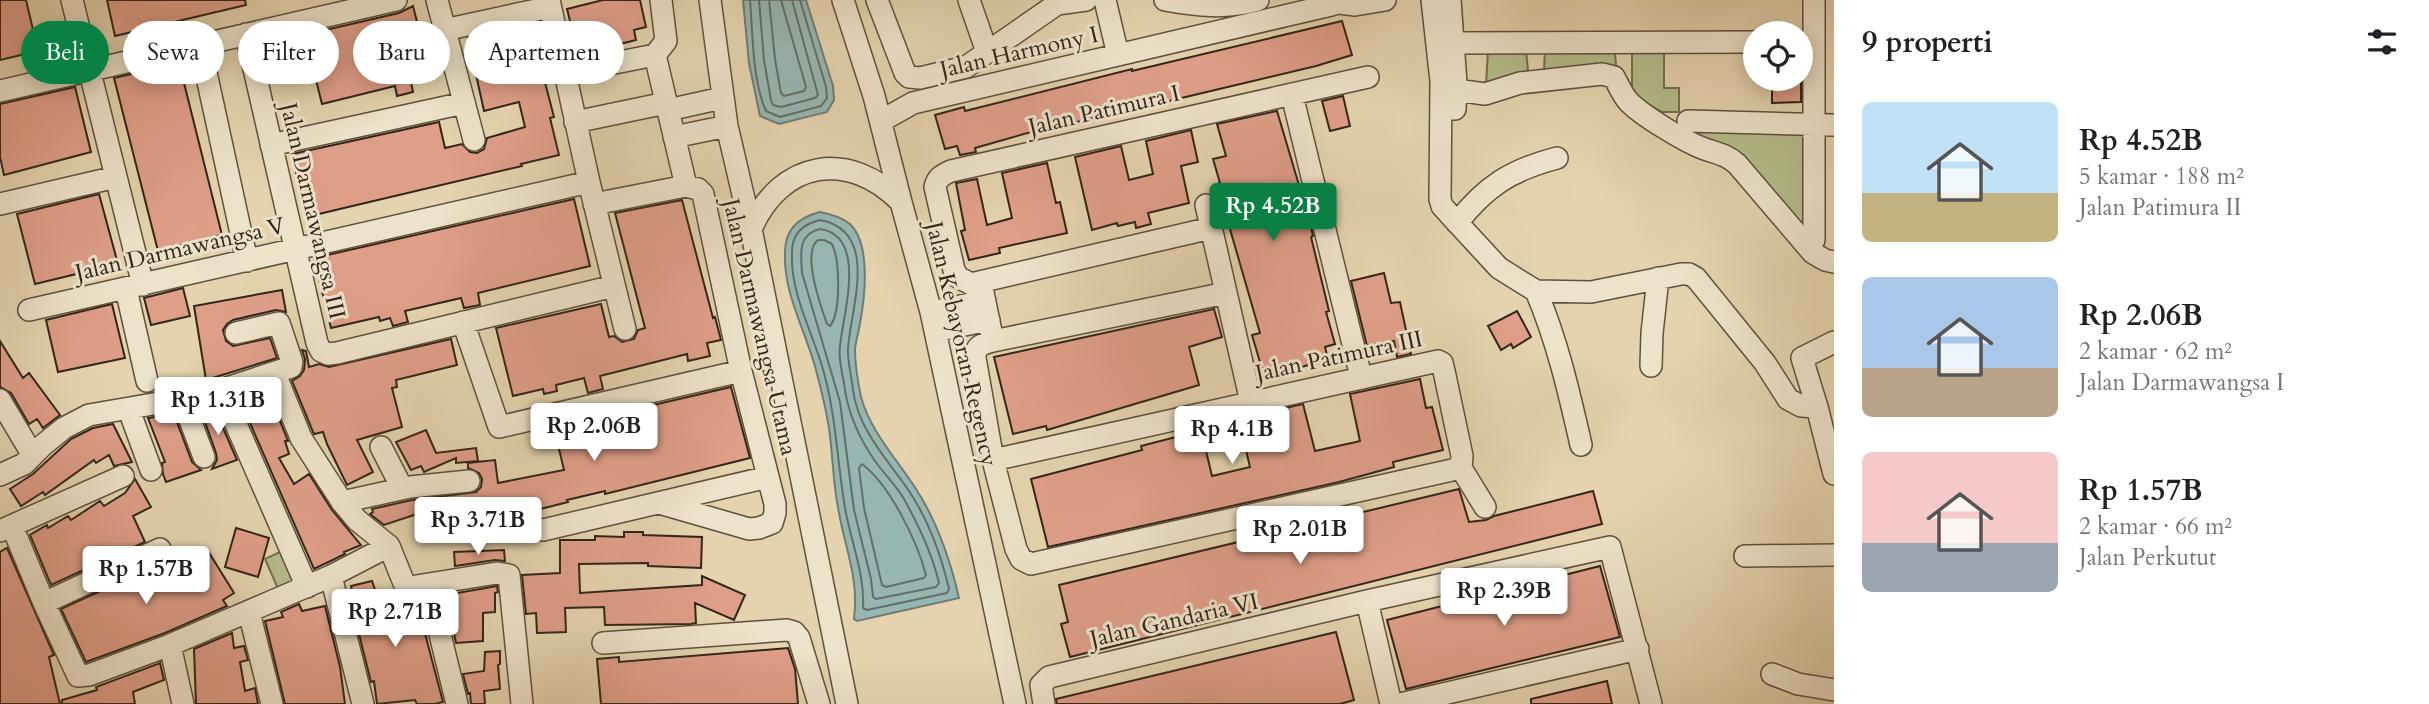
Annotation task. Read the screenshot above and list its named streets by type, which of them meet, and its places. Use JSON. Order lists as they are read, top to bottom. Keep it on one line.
{"streets":{"street":["Jalan Harmony I","Jalan Patimura I","Jalan Darmawangsa III","Jalan Darmawangsa V","Jalan Darmawangsa Utama","Jalan Kebayoran Regency","Jalan Patimura III","Jalan Gandaria VI"]},"crossings":[["Jalan Harmony I","Jalan Kebayoran Regency"],["Jalan Darmawangsa III","Jalan Darmawangsa V"]],"page":{"heading":"9 properti","chip":["Beli","Sewa","Filter","Baru","Apartemen"],"list":[{"name":"Rp 4.52B","note":"5 kamar · 188 m² · Jalan Patimura II"},{"name":"Rp 2.06B","note":"2 kamar · 62 m² · Jalan Darmawangsa I"},{"name":"Rp 1.57B","note":"2 kamar · 66 m² · Jalan Perkutut"}],"price":["Rp 4.52B","Rp 1.31B","Rp 2.06B","Rp 4.1B","Rp 3.71B","Rp 2.01B","Rp 1.57B","Rp 2.39B","Rp 2.71B"]}}
